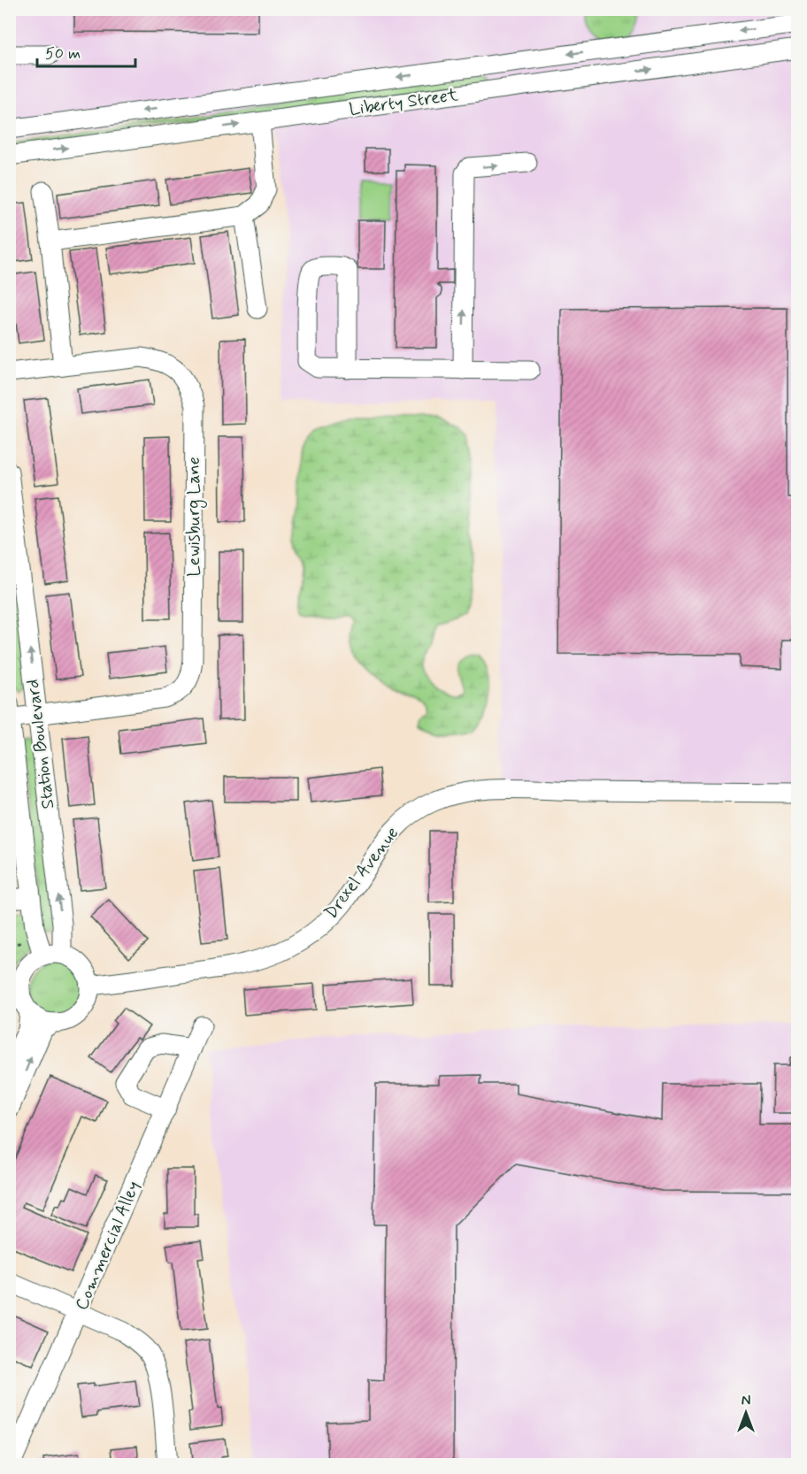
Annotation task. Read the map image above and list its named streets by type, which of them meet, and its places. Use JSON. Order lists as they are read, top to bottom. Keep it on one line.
{"streets":{"street":["Liberty Street","Lewisburg Lane","Station Boulevard","Drexel Avenue","Commercial Alley"]},"crossings":[["Lewisburg Lane","Station Boulevard"],["Station Boulevard","Drexel Avenue"]],"scale_bar":"50 m","north":"top"}
